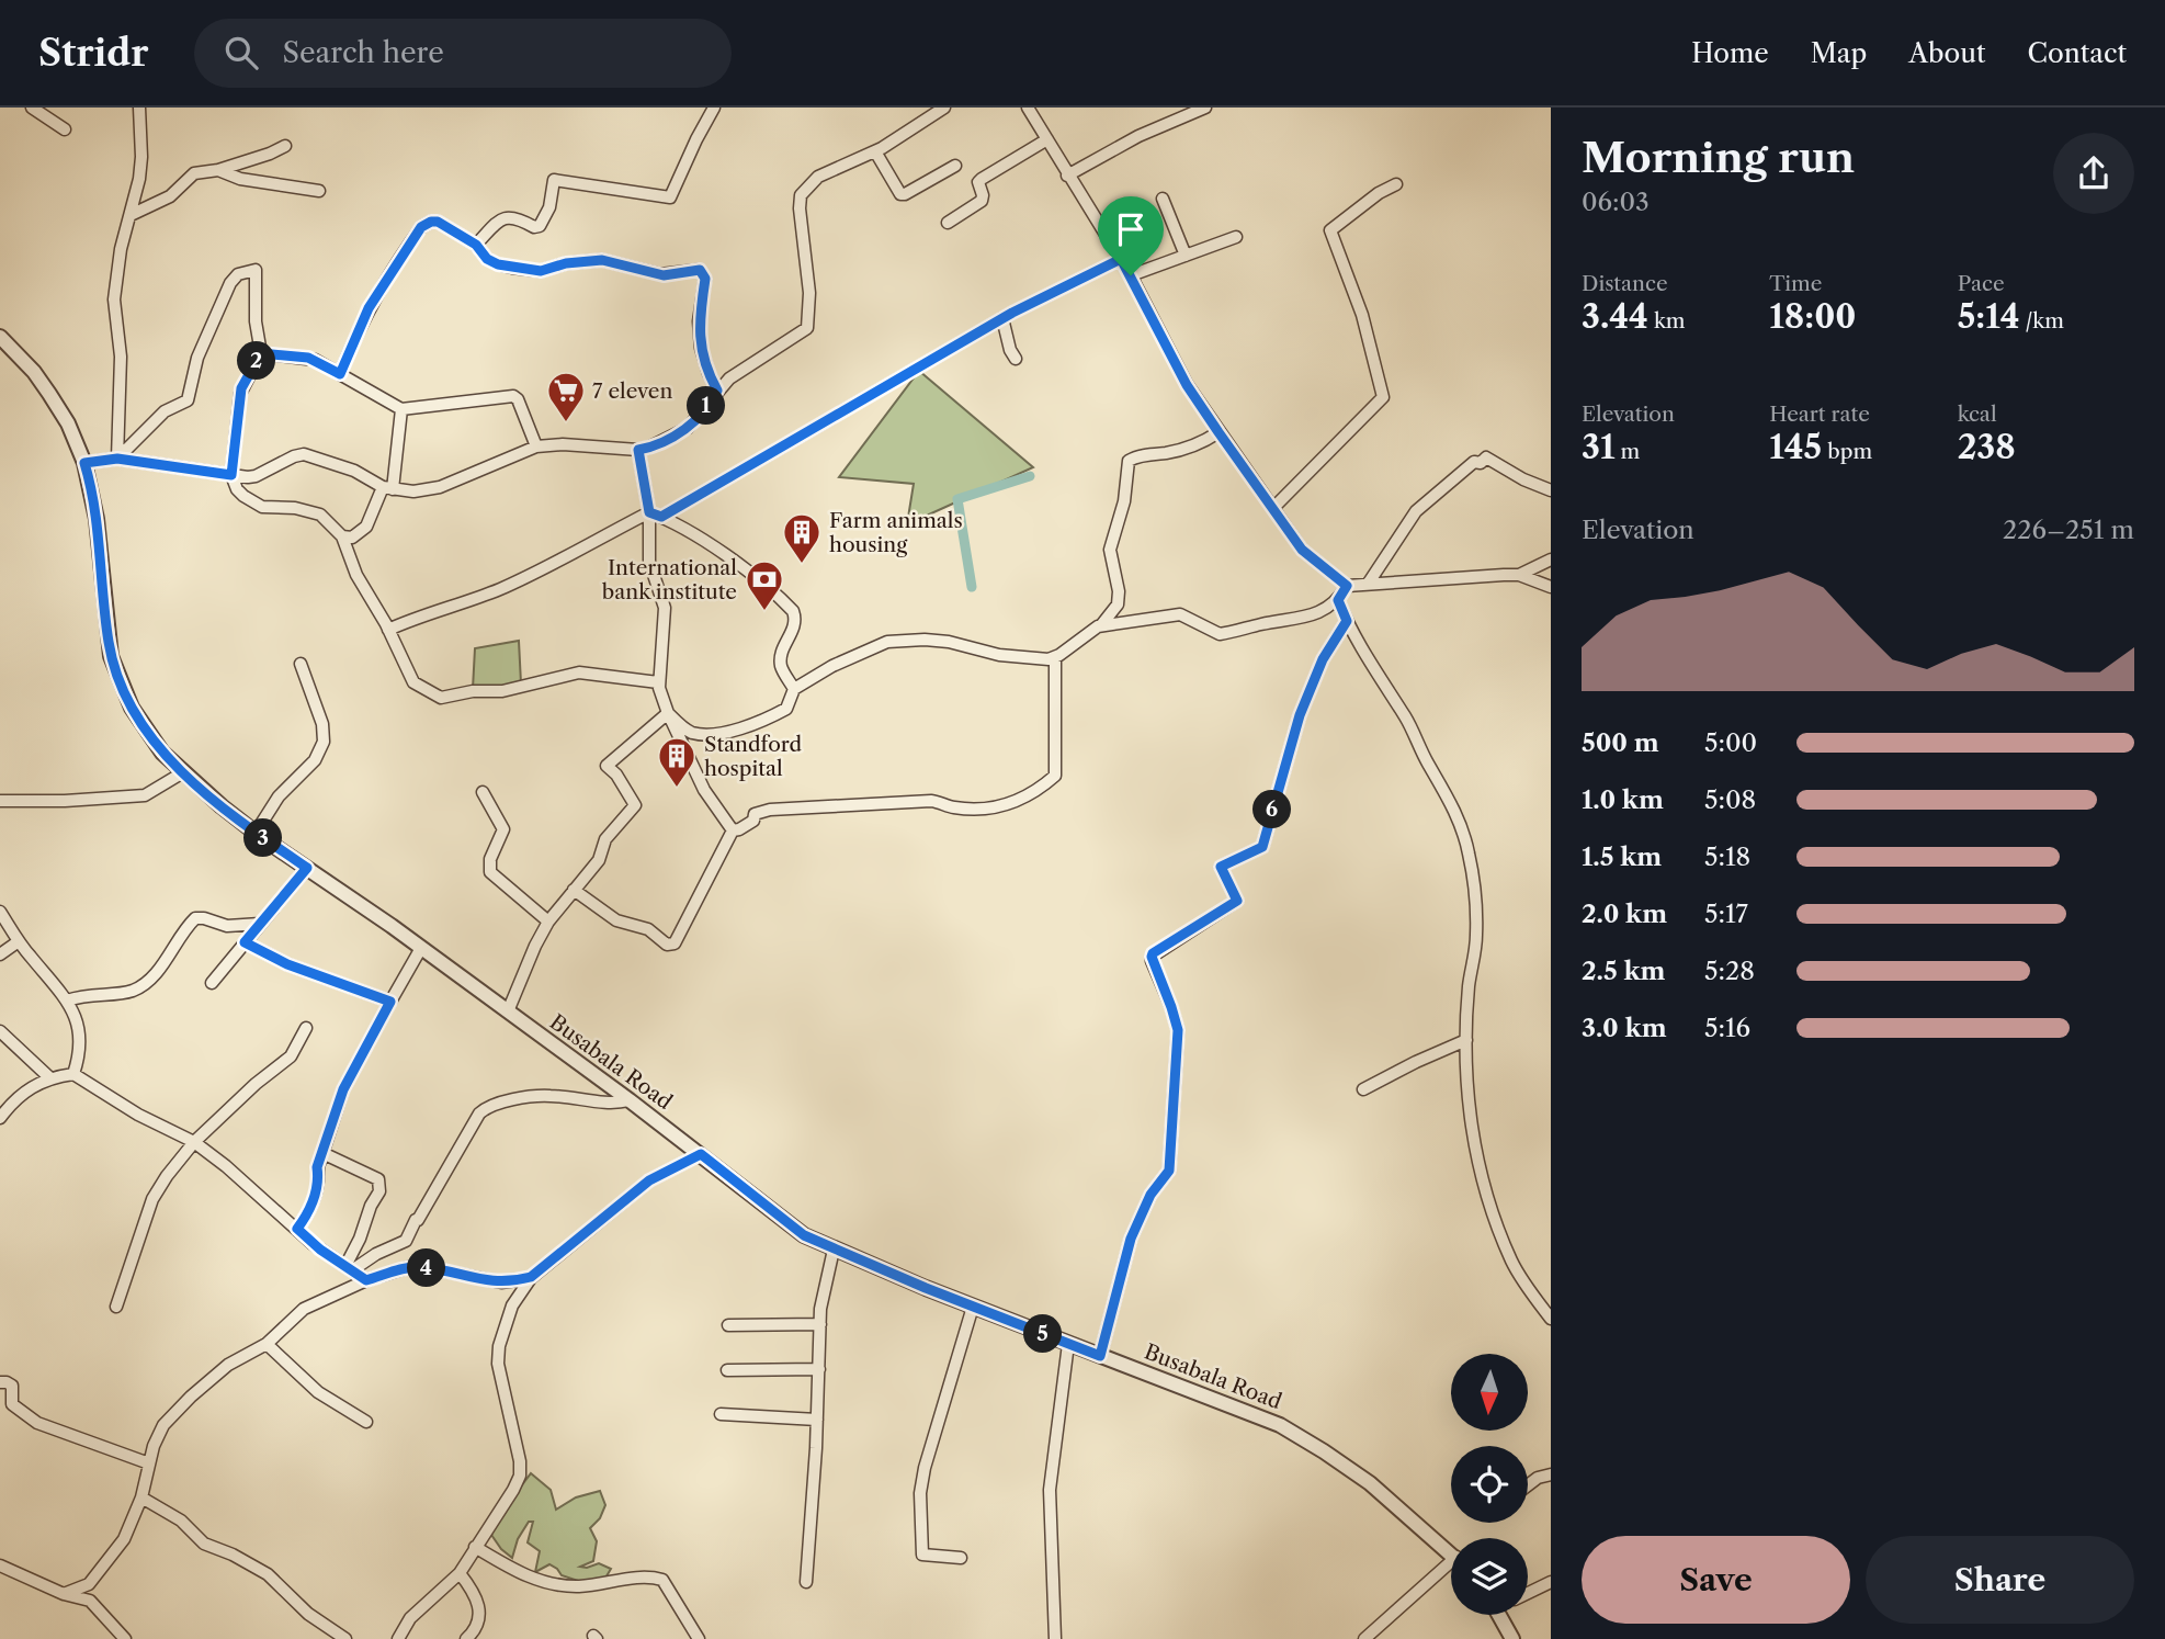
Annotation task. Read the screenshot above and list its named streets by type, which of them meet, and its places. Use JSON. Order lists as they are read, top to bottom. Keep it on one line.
{"streets":{"street":["Busabala Road"]},"places":{"supermarket":["7 eleven"],"building":["Farm animals housing","Standford hospital"],"bank":["International bank institute"]},"north":"bottom","page":{"header":"Stridr","search":"Search here","nav":["Home","Map","About","Contact"],"heading":["Morning run","06:03"],"stats":[["Distance","3.44 km"],["Time","18:00"],["Pace","5:14 /km"],["Elevation","31 m"],["Heart rate","145 bpm"],["kcal","238"]],"pins":["2","1","6","3","4","5"],"chart":["Elevation","226–251 m"],"list":[{"name":"500 m","note":"5:00"},{"name":"1.0 km","note":"5:08"},{"name":"1.5 km","note":"5:18"},{"name":"2.0 km","note":"5:17"},{"name":"2.5 km","note":"5:28"},{"name":"3.0 km","note":"5:16"}],"buttons":["Save","Share"]}}
